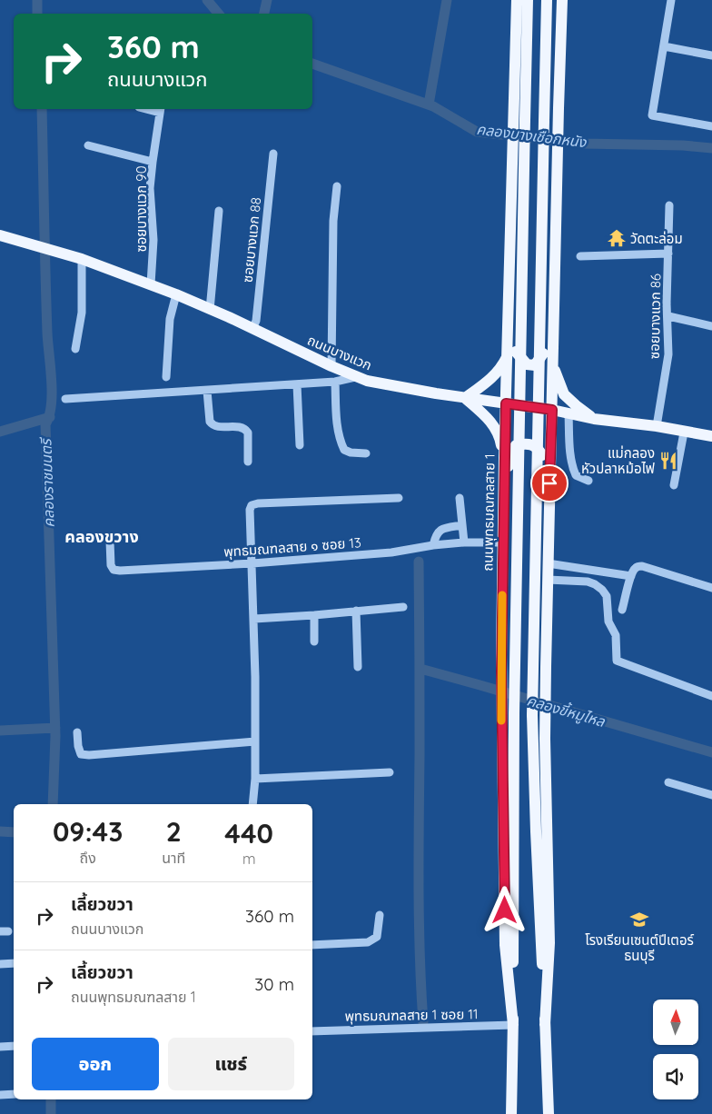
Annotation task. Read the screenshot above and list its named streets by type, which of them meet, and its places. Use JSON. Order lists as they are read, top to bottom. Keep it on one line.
{"streets":{"main road":["ถนนบางแวก","ถนนพุทธมณฑลสาย 1"],"street":["ซอยบางแวก 90","ซอยบางแวก 88","ซอยบางแวก 86","พุทธมณฑลสาย ๑ ซอย 13","พุทธมณฑลสาย 1 ซอย 11"]},"crossings":[["ซอยบางแวก 90","ถนนบางแวก"],["ซอยบางแวก 88","ถนนบางแวก"],["ซอยบางแวก 86","ถนนบางแวก"],["ถนนบางแวก","ถนนพุทธมณฑลสาย 1"],["ถนนพุทธมณฑลสาย 1","พุทธมณฑลสาย ๑ ซอย 13"],["ถนนพุทธมณฑลสาย 1","พุทธมณฑลสาย 1 ซอย 11"]],"districts":["คลองขวาง"],"water":["คลองบางเชือกหนัง","คลองราชมนตรี","คลองขี้หมูไหล"],"places":{"temple":["วัดตะล่อม"],"restaurant":["แม่กลอง หัวปลาหม้อไฟ"],"school or university":["โรงเรียนเซนต์ปีเตอร์ ธนบุรี"]},"north":"top","page":{"turn":["360 m","ถนนบางแวก"],"eta":["09:43","ถึง","2","นาที","440","m"],"list":[{"name":"เลี้ยวขวา","note":"ถนนบางแวก","value":"360 m"},{"name":"เลี้ยวขวา","note":"ถนนพุทธมณฑลสาย 1","value":"30 m"}],"buttons":["ออก","แชร์"]}}
